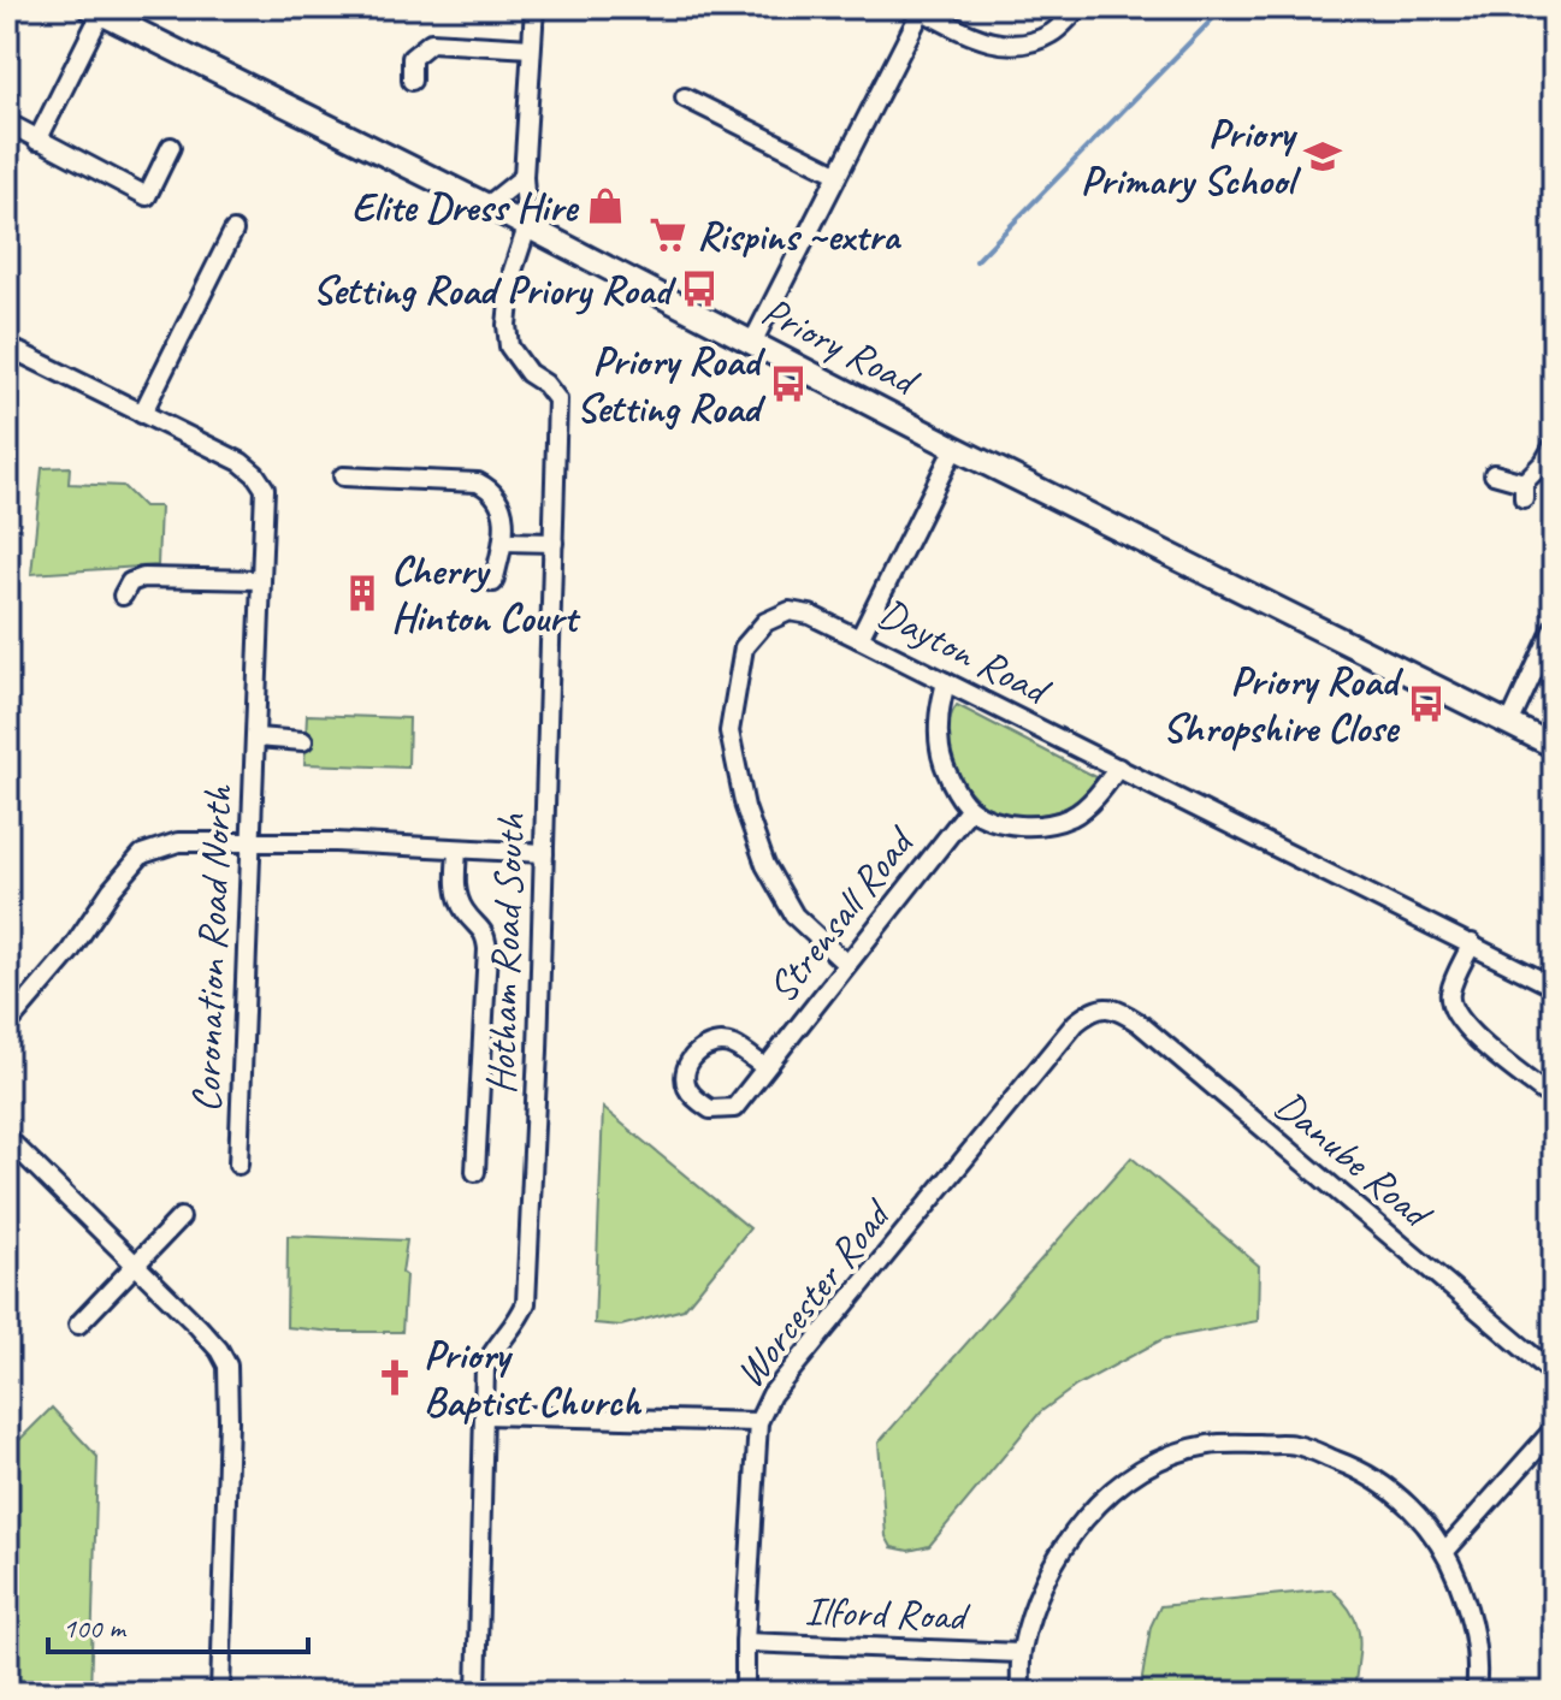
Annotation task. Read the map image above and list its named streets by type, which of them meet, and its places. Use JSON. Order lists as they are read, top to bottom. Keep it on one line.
{"streets":{"street":["Priory Road","Dayton Road","Strensall Road","Coronation Road North","Hotham Road South","Danube Road","Worcester Road","Ilford Road"]},"crossings":[["Priory Road","Hotham Road South"],["Dayton Road","Strensall Road"],["Danube Road","Worcester Road"],["Worcester Road","Ilford Road"]],"places":{"school or university":["Priory Primary School"],"shop":["Elite Dress Hire"],"supermarket":["Rispins ~extra"],"bus stop":["Setting Road Priory Road","Priory Road Setting Road","Priory Road Shropshire Close"],"building":["Cherry Hinton Court"],"church":["Priory Baptist Church"]},"scale_bar":"100 m"}
